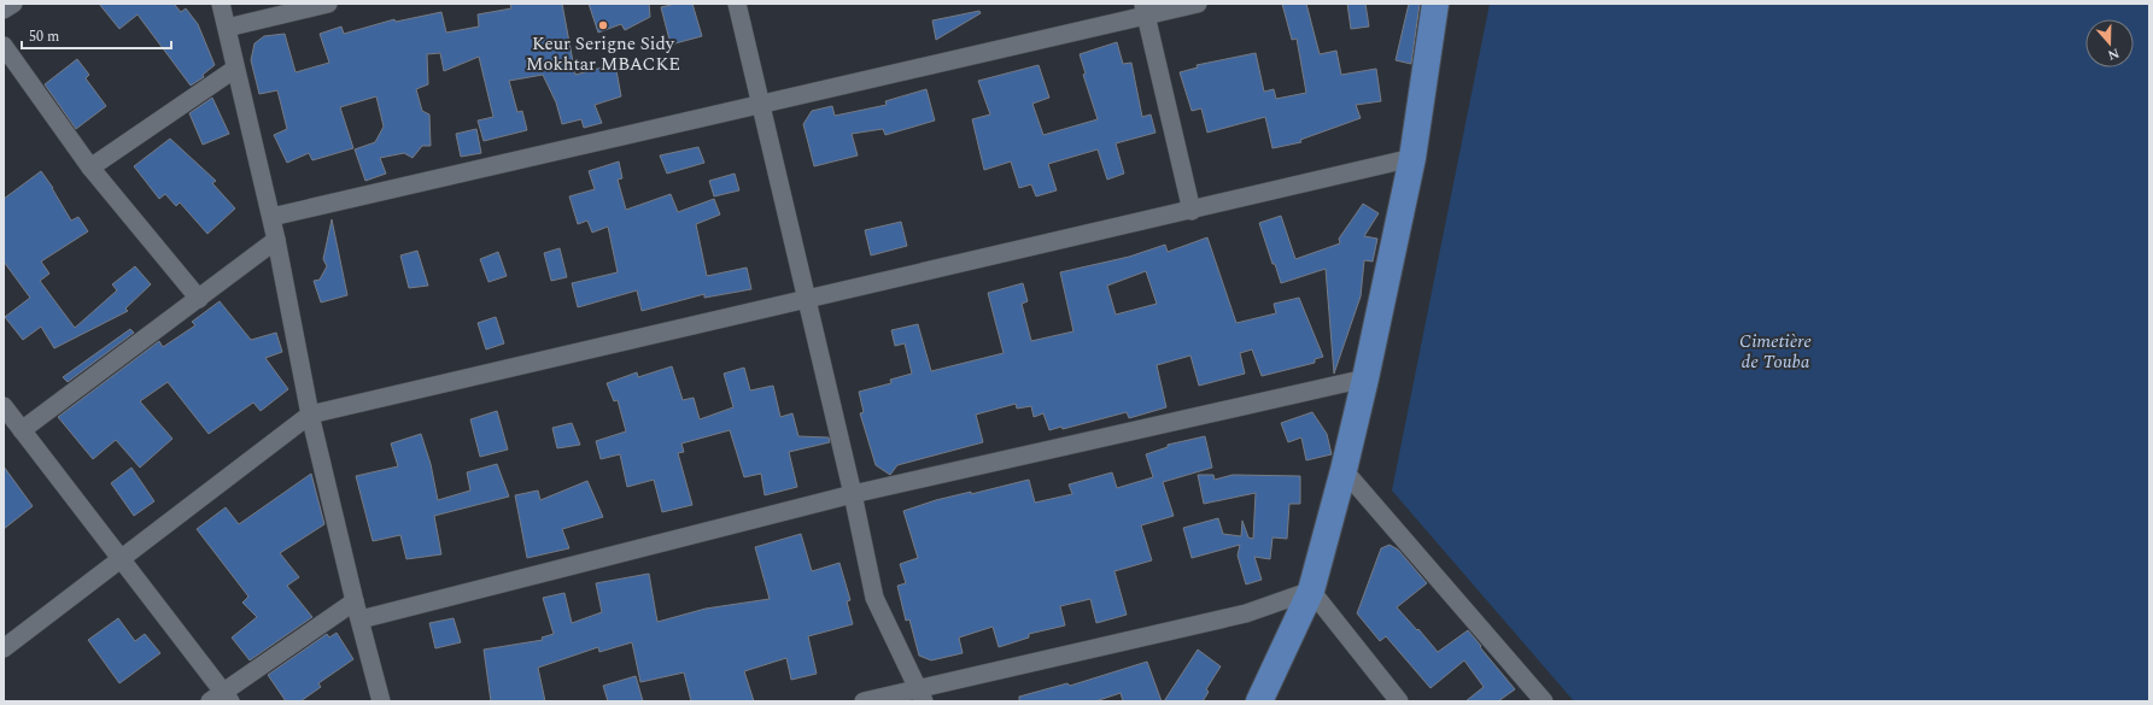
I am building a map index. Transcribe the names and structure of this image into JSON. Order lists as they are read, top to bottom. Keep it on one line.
{"parks":["Cimetière de Touba"],"places":["Keur Serigne Sidy Mokhtar MBACKE"],"scale_bar":"50 m","north":"bottom"}
